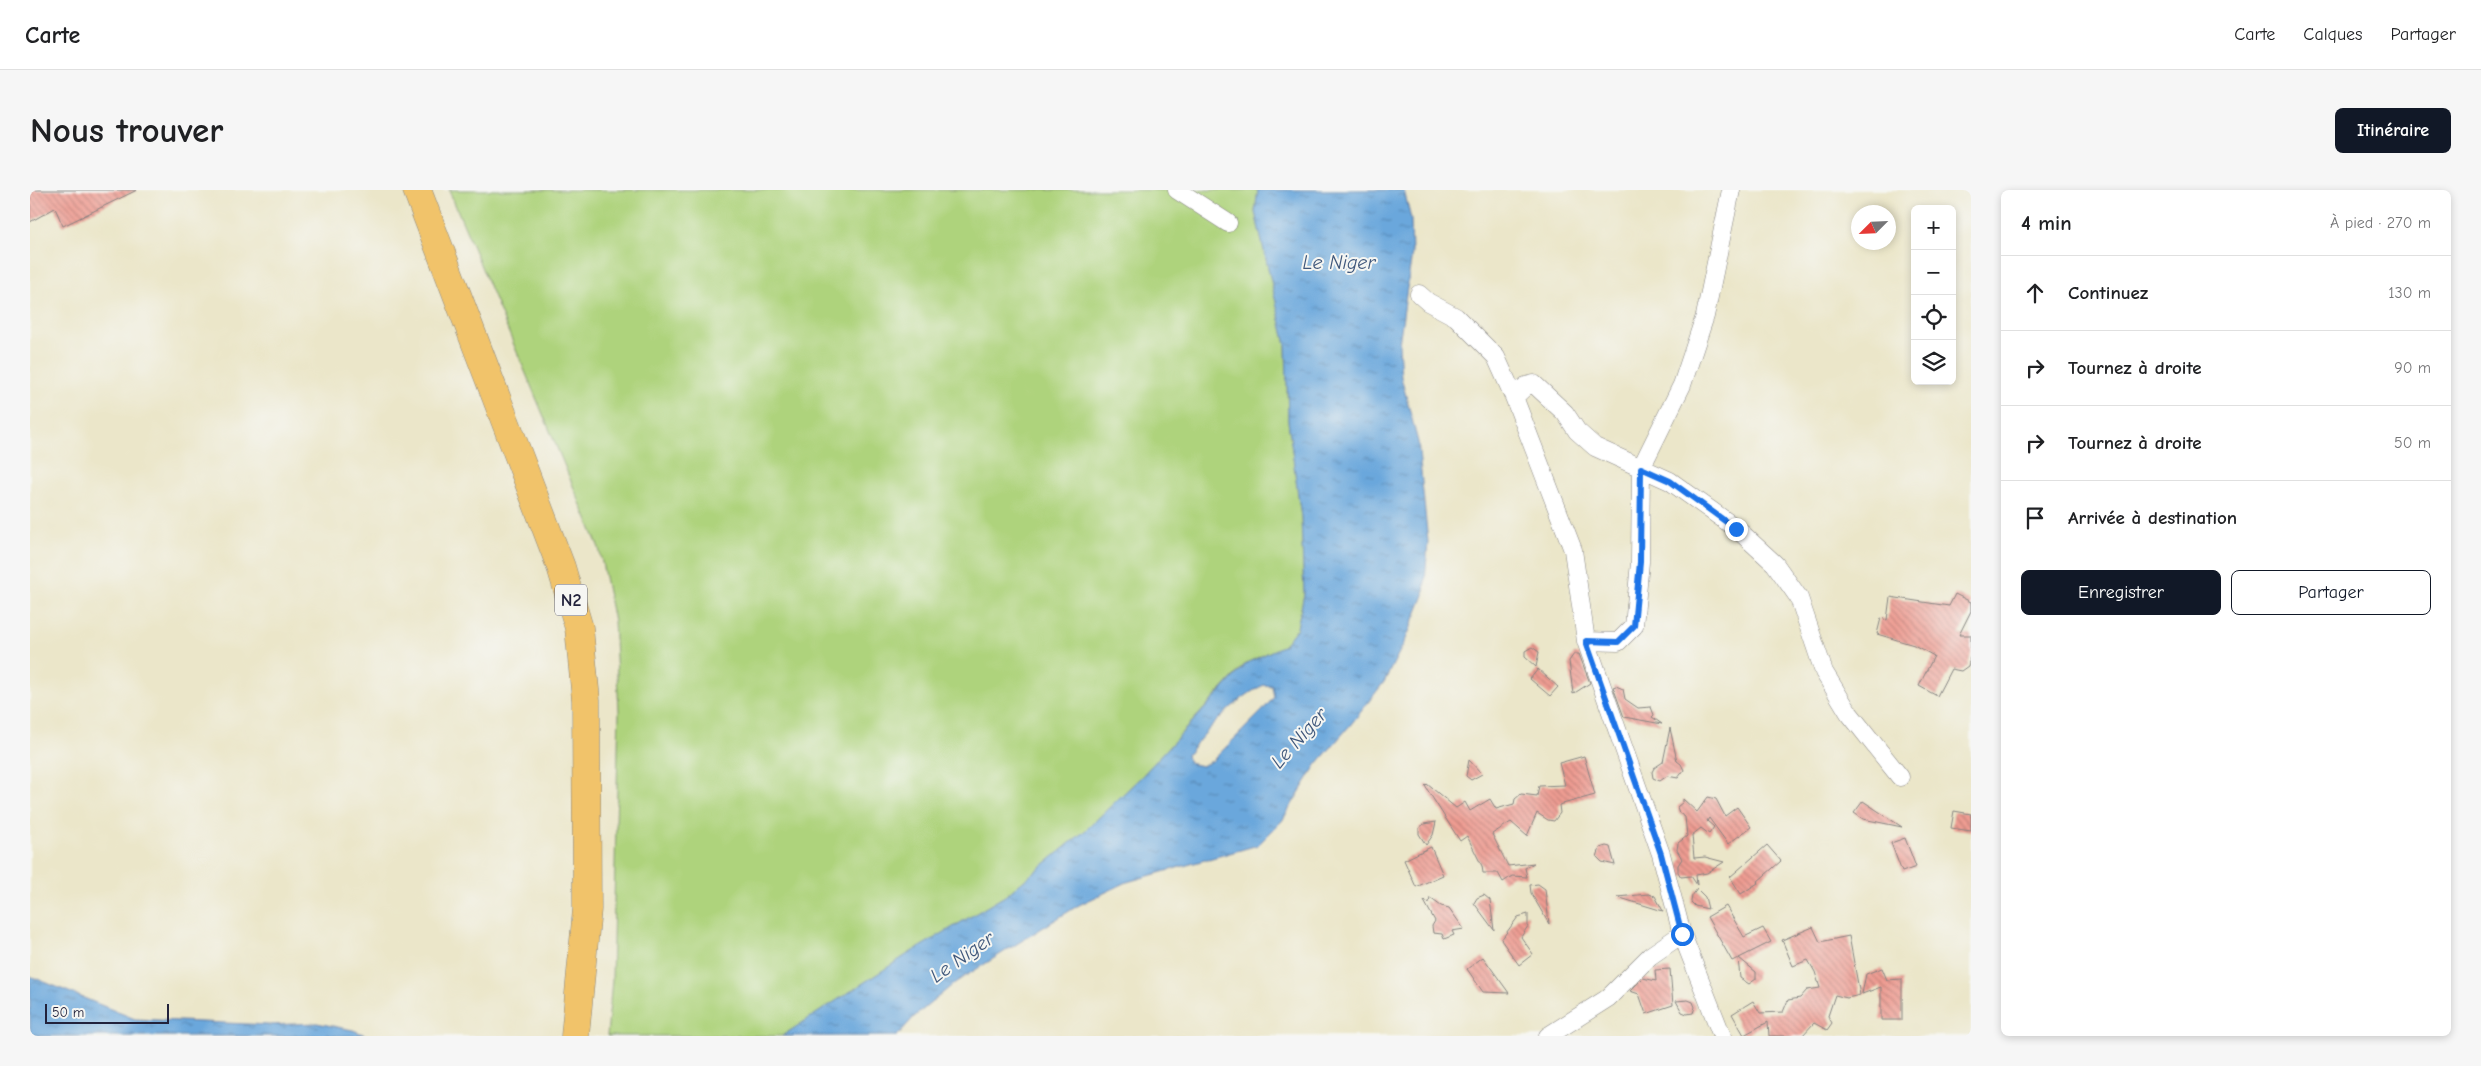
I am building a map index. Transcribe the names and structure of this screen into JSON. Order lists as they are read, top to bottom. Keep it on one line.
{"streets":{"highway":["N2"]},"water":["Le Niger"],"scale_bar":"50 m","north":"bottom left","page":{"header":"Carte","nav":["Carte","Calques","Partager"],"buttons":["Itinéraire",["Enregistrer","Partager"]],"title":"Nous trouver","heading":["4 min","À pied · 270 m"],"map_buttons":["+","−"],"list":[["Continuez","130 m"],["Tournez à droite","90 m"],["Tournez à droite","50 m"],"Arrivée à destination"],"scale":"50 m"}}
